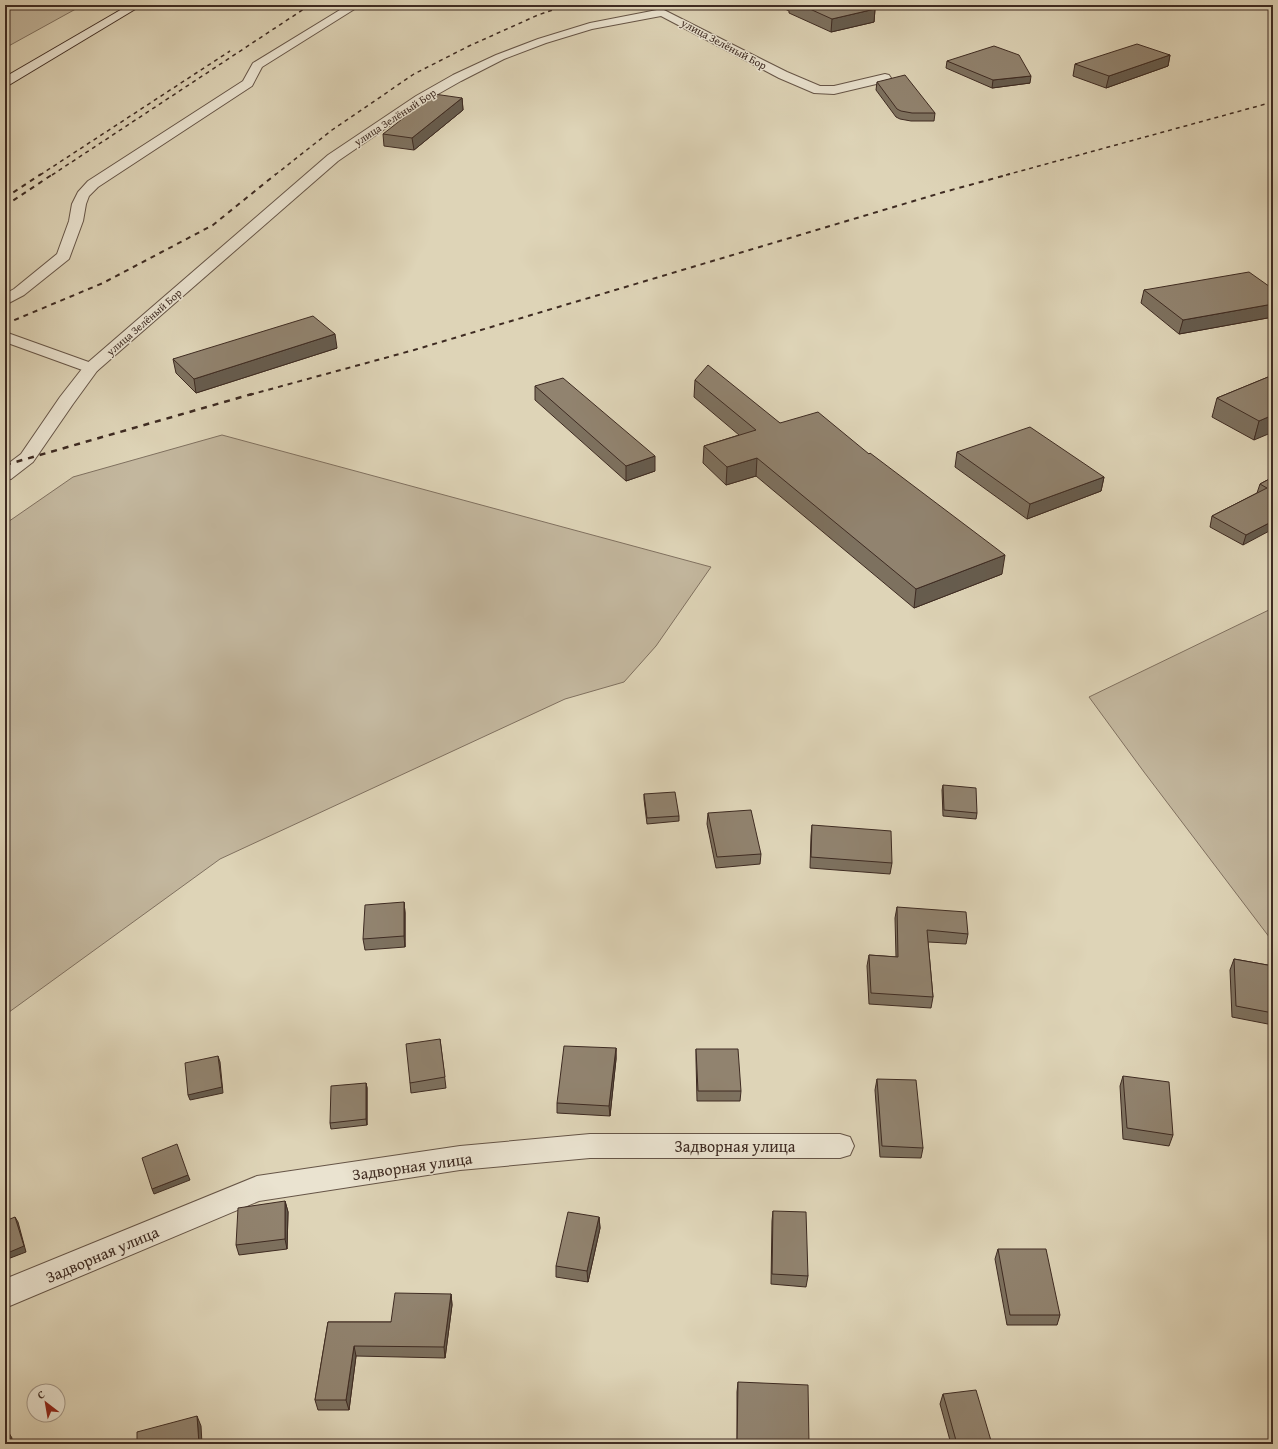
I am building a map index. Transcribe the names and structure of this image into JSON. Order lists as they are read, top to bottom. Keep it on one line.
{"streets":{"street":["улица Зелёный Бор","Задворная улица"]},"north":"top left"}
